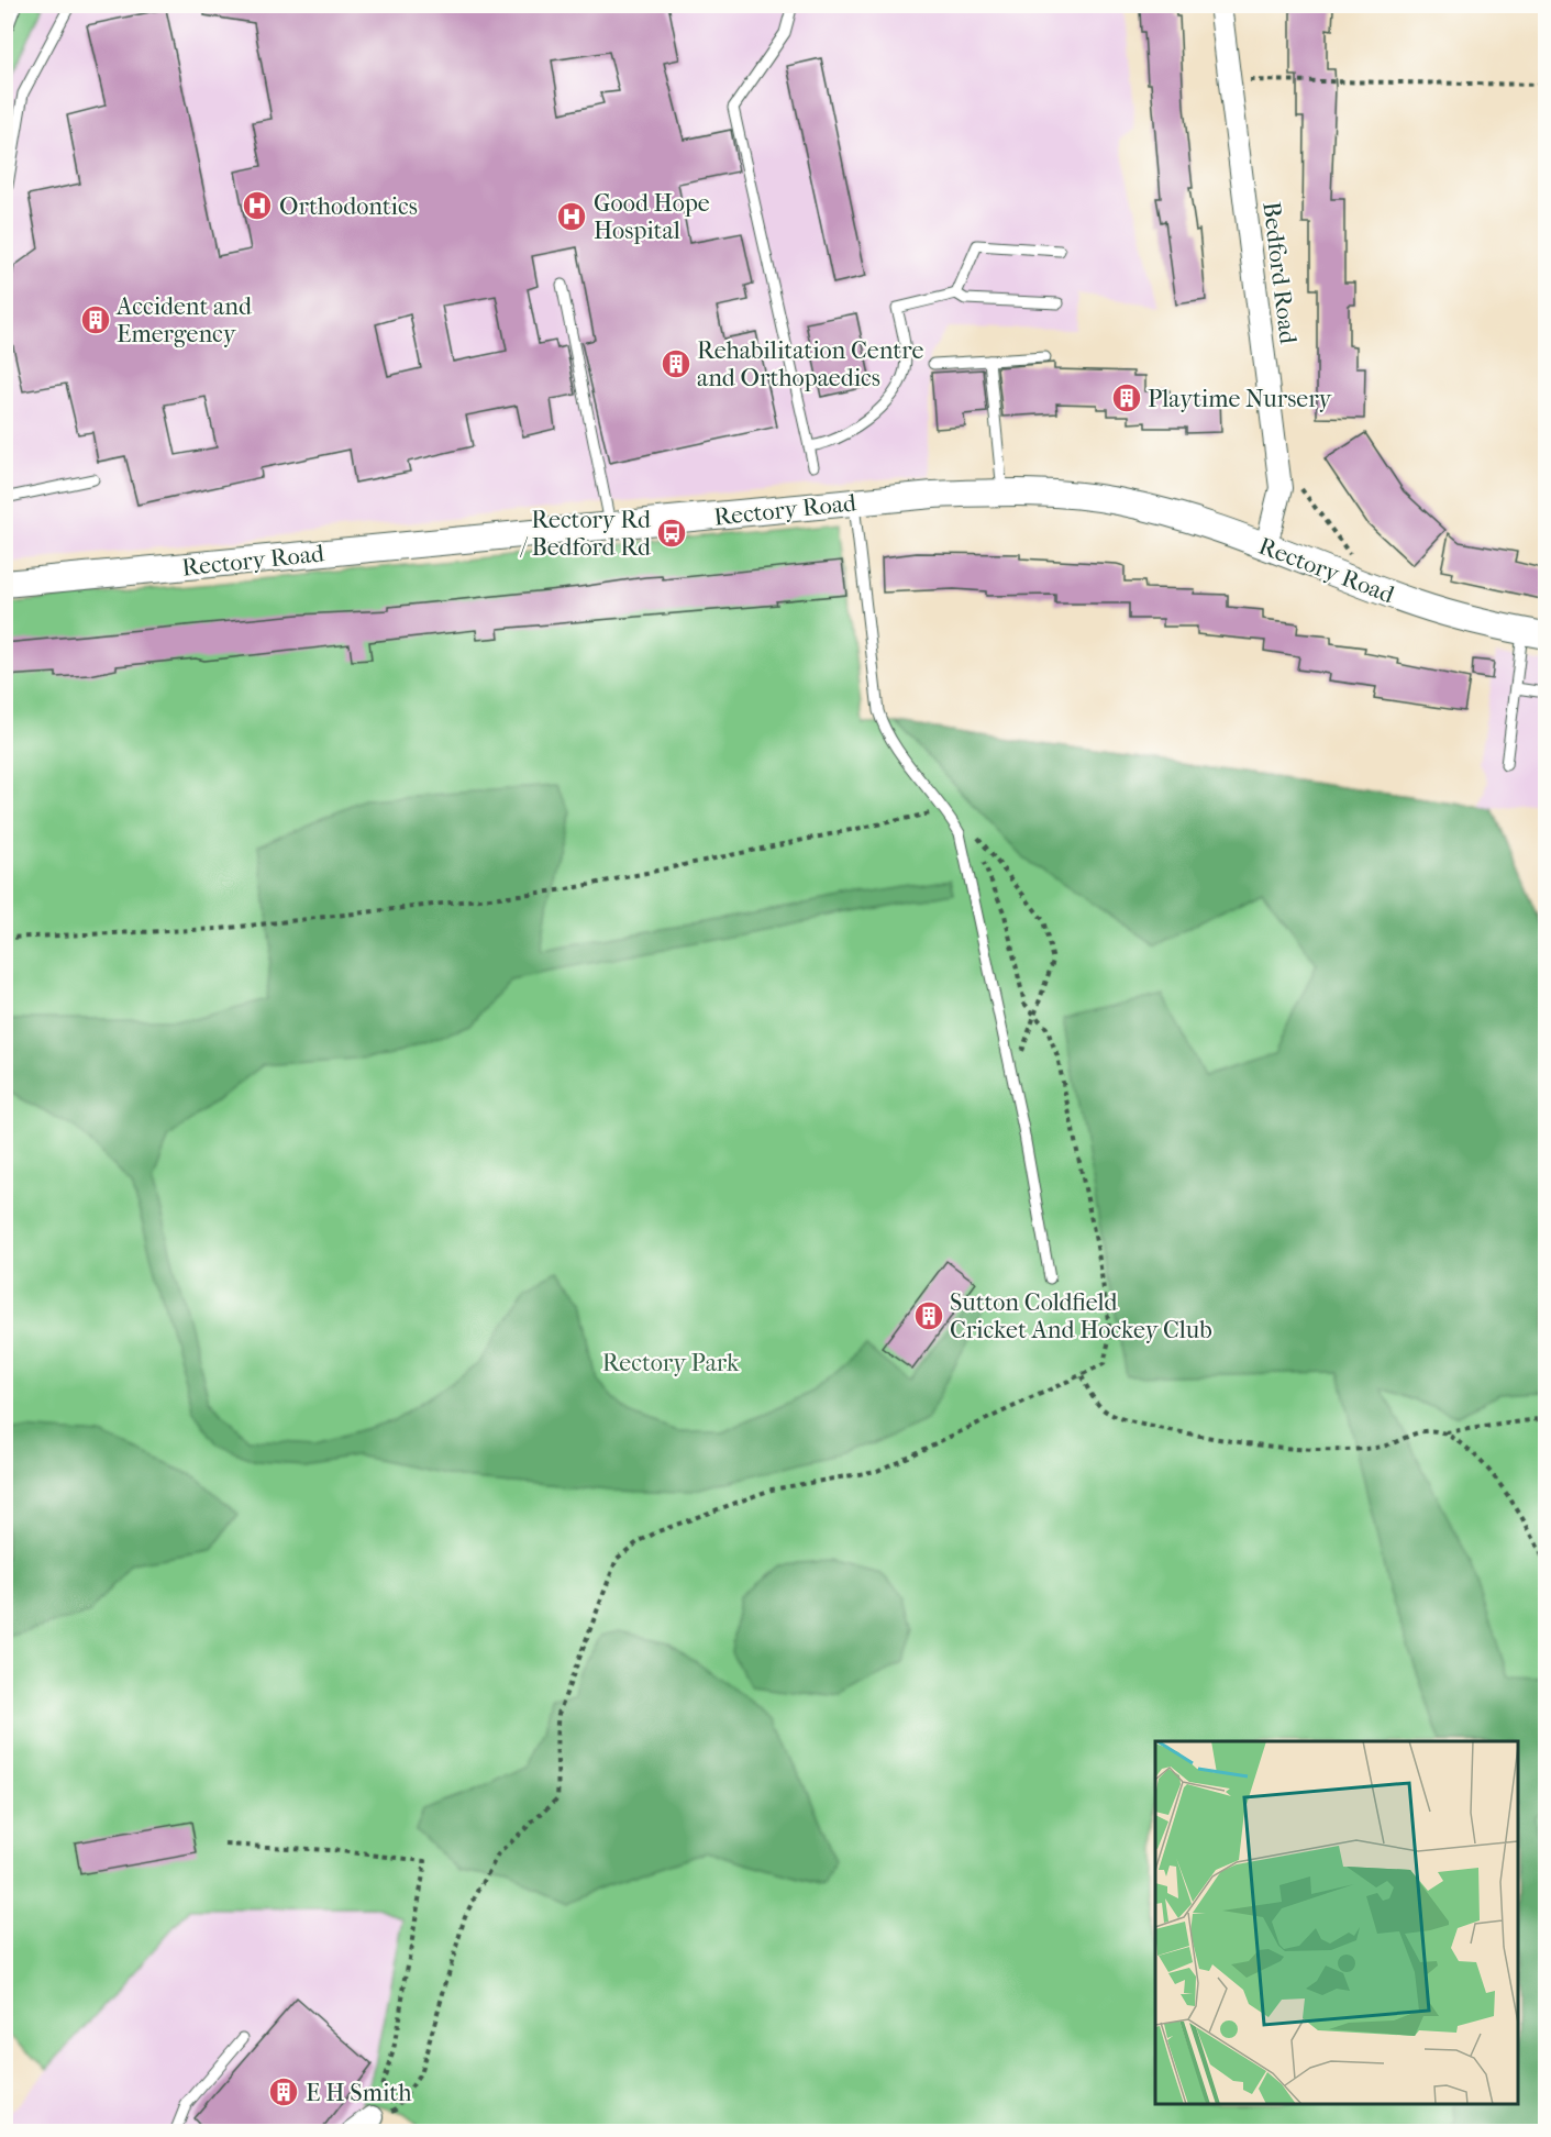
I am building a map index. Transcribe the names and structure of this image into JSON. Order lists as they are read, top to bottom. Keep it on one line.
{"streets":{"street":["Bedford Road","Rectory Road"]},"crossings":[["Bedford Road","Rectory Road"]],"parks":["Rectory Park"],"places":{"hospital":["Orthodontics","Good Hope Hospital"],"building":["Accident and Emergency","Rehabilitation Centre and Orthopaedics","Playtime Nursery","Sutton Coldfield Cricket And Hockey Club","E H Smith"],"bus stop":["Rectory Rd / Bedford Rd"]}}
